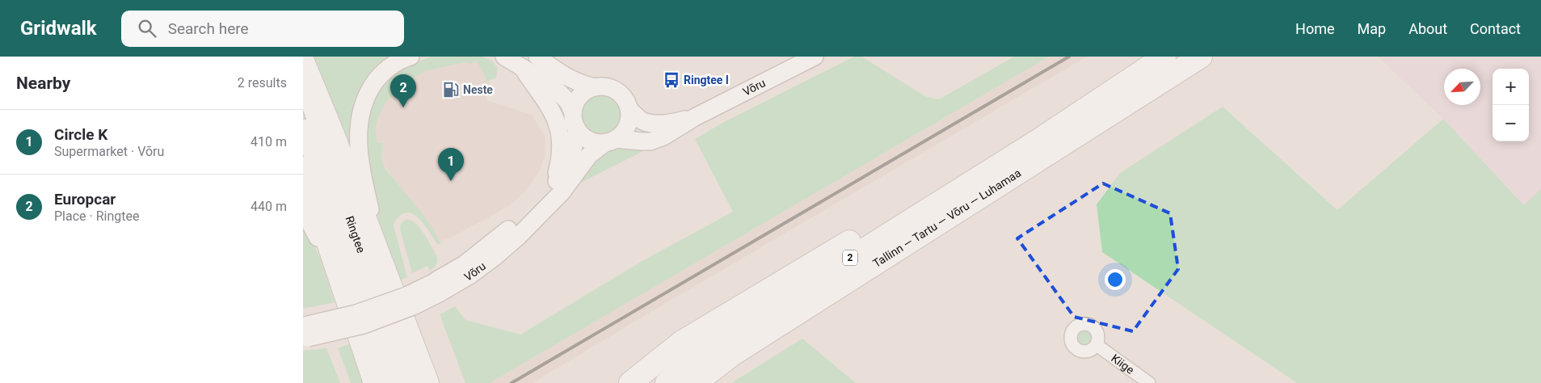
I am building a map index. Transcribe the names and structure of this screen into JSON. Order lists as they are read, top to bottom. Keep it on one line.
{"streets":{"highway":["Tallinn — Tartu — Võru — Luhamaa","2"],"main road":["Võru","Ringtee"],"street":["Kiige"]},"places":{"bus stop":["Ringtee I"],"fuel station":["Neste"]},"north":"bottom left","page":{"header":"Gridwalk","search":"Search here","nav":["Home","Map","About","Contact"],"heading":["Nearby","2 results"],"map_buttons":["+","−"],"pins":["2","1"],"list":[{"mark":"1","name":"Circle K","note":"Supermarket · Võru","value":"410 m"},{"mark":"2","name":"Europcar","note":"Place · Ringtee","value":"440 m"}]}}
